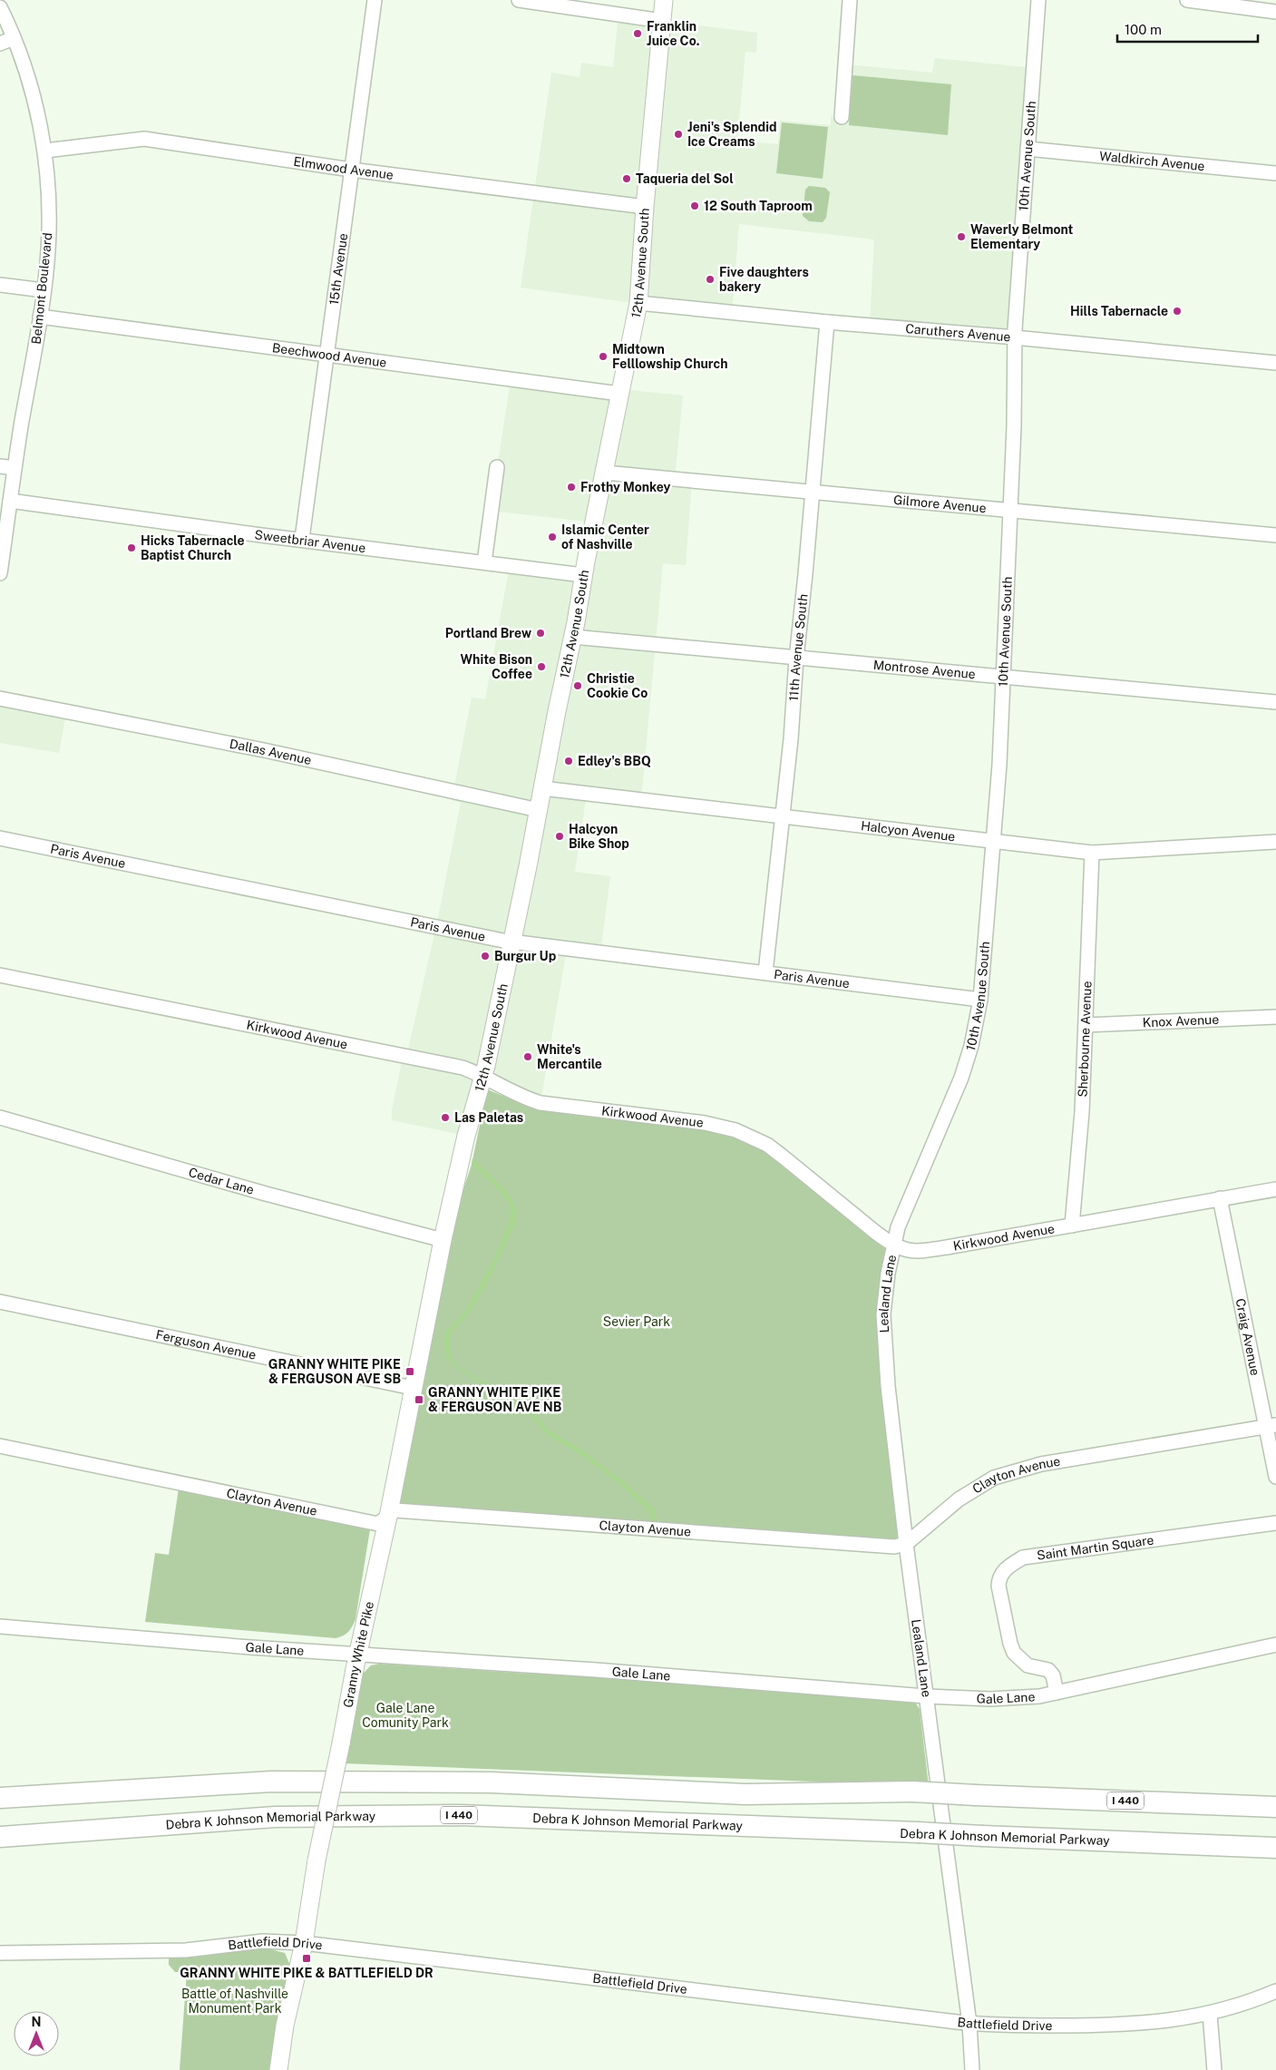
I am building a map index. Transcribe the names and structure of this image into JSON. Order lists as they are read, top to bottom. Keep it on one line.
{"streets":{"highway":["I 440","Debra K Johnson Memorial Parkway"],"main road":["12th Avenue South","Granny White Pike"],"street":["10th Avenue South","Waldkirch Avenue","Elmwood Avenue","15th Avenue","Belmont Boulevard","Caruthers Avenue","Beechwood Avenue","Gilmore Avenue","Sweetbriar Avenue","11th Avenue South","Montrose Avenue","Dallas Avenue","Halcyon Avenue","Paris Avenue","Knox Avenue","Kirkwood Avenue","Sherbourne Avenue","Cedar Lane","Lealand Lane","Craig Avenue","Ferguson Avenue","Clayton Avenue","Saint Martin Square","Gale Lane","Battlefield Drive"]},"crossings":[["10th Avenue South","Waldkirch Avenue"],["10th Avenue South","Caruthers Avenue"],["10th Avenue South","Gilmore Avenue"],["10th Avenue South","Montrose Avenue"],["10th Avenue South","Halcyon Avenue"],["10th Avenue South","Paris Avenue"],["10th Avenue South","Kirkwood Avenue"],["10th Avenue South","Lealand Lane"],["Elmwood Avenue","12th Avenue South"],["Elmwood Avenue","15th Avenue"],["Elmwood Avenue","Belmont Boulevard"],["12th Avenue South","Caruthers Avenue"],["12th Avenue South","Beechwood Avenue"],["12th Avenue South","Gilmore Avenue"],["12th Avenue South","Sweetbriar Avenue"],["12th Avenue South","Montrose Avenue"],["12th Avenue South","Dallas Avenue"],["12th Avenue South","Halcyon Avenue"],["12th Avenue South","Paris Avenue"],["12th Avenue South","Kirkwood Avenue"],["12th Avenue South","Cedar Lane"],["12th Avenue South","Granny White Pike"],["15th Avenue","Beechwood Avenue"],["15th Avenue","Sweetbriar Avenue"],["Belmont Boulevard","Beechwood Avenue"],["Belmont Boulevard","Sweetbriar Avenue"],["Caruthers Avenue","11th Avenue South"],["Gilmore Avenue","11th Avenue South"],["11th Avenue South","Montrose Avenue"],["11th Avenue South","Halcyon Avenue"],["11th Avenue South","Paris Avenue"],["Halcyon Avenue","Sherbourne Avenue"],["Knox Avenue","Sherbourne Avenue"],["Kirkwood Avenue","Sherbourne Avenue"],["Kirkwood Avenue","Lealand Lane"],["Kirkwood Avenue","Craig Avenue"],["Cedar Lane","Granny White Pike"],["Lealand Lane","Clayton Avenue"],["Lealand Lane","Gale Lane"],["Lealand Lane","Battlefield Drive"],["Craig Avenue","Clayton Avenue"],["Ferguson Avenue","Granny White Pike"],["Clayton Avenue","Granny White Pike"],["Saint Martin Square","Gale Lane"],["Gale Lane","Granny White Pike"],["Granny White Pike","Battlefield Drive"]],"parks":["Sevier Park","Gale Lane Comunity Park","Battle of Nashville Monument Park"],"places":{"other":["Franklin Juice Co.","Jeni's Splendid Ice Creams","Taqueria del Sol","12 South Taproom","Waverly Belmont Elementary","Five daughters bakery","Hills Tabernacle","Midtown Felllowship Church","Frothy Monkey","Islamic Center of Nashville","Hicks Tabernacle Baptist Church","Portland Brew","White Bison Coffee","Christie Cookie Co","Edley's BBQ","Halcyon Bike Shop","Burgur Up","White's Mercantile","Las Paletas"],"transit":["GRANNY WHITE PIKE & FERGUSON AVE SB","GRANNY WHITE PIKE & FERGUSON AVE NB","GRANNY WHITE PIKE & BATTLEFIELD DR"]},"scale_bar":"100 m","north":"top"}
